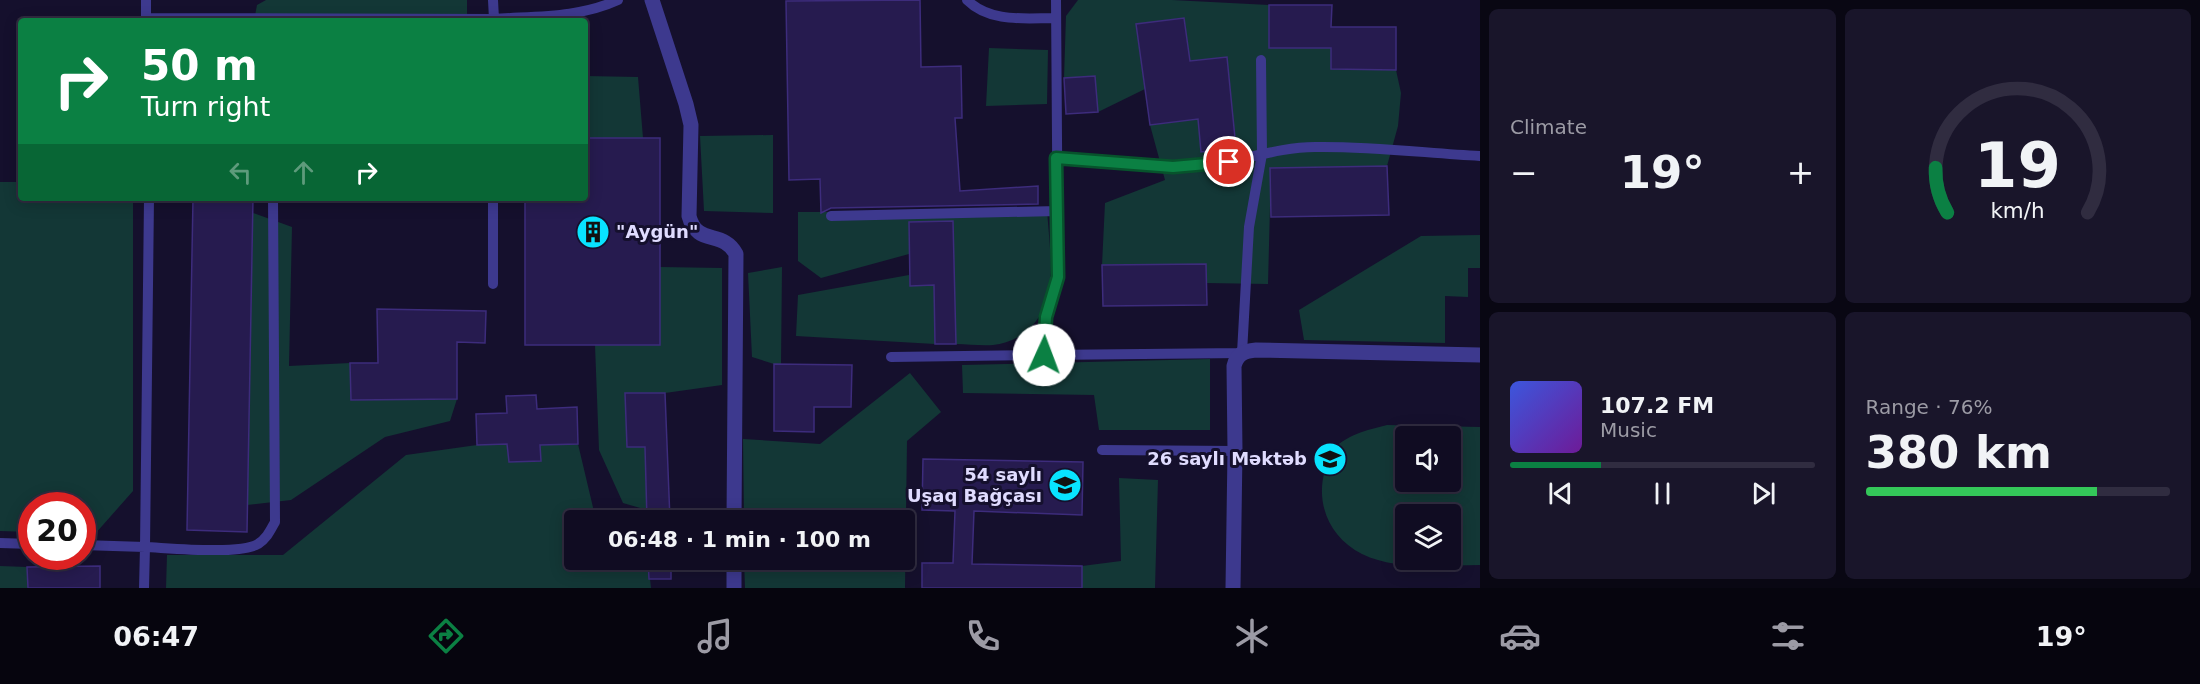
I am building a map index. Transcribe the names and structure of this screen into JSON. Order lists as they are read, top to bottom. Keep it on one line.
{"places":{"building":["\"Aygün\""],"school or university":["26 saylı Məktəb","54 saylı Uşaq Bağçası"]},"page":{"tile":["Climate",["Range · 76%","380 km"]],"turn":["50 m","Turn right"],"heat":["−","19°","+"],"song":["107.2 FM","Music"],"limit":"20","trip":"06:48 · 1 min · 100 m","tabs":["06:47","19°"],"gauge":["19","km/h"]}}
